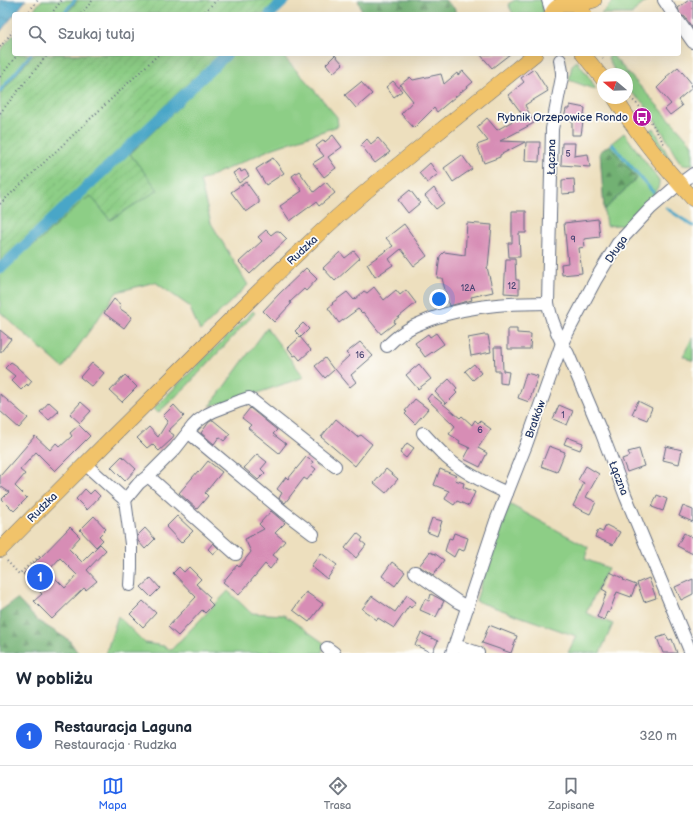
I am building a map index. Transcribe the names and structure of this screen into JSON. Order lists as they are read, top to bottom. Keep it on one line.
{"streets":{"main road":["Rudzka"],"street":["Łączna","Długa","Bratków"]},"crossings":[["Łączna","Długa"],["Łączna","Bratków"],["Długa","Bratków"]],"places":{"bus stop":["Rybnik Orzepowice Rondo"]},"house_numbers":["5","9","12","12A","16","1","6"],"north":"left","page":{"search":"Szukaj tutaj","pins":"1","heading":"W pobliżu","list":[{"mark":"1","name":"Restauracja Laguna","note":"Restauracja · Rudzka","value":"320 m"}],"nav":["Mapa","Trasa","Zapisane"]}}
